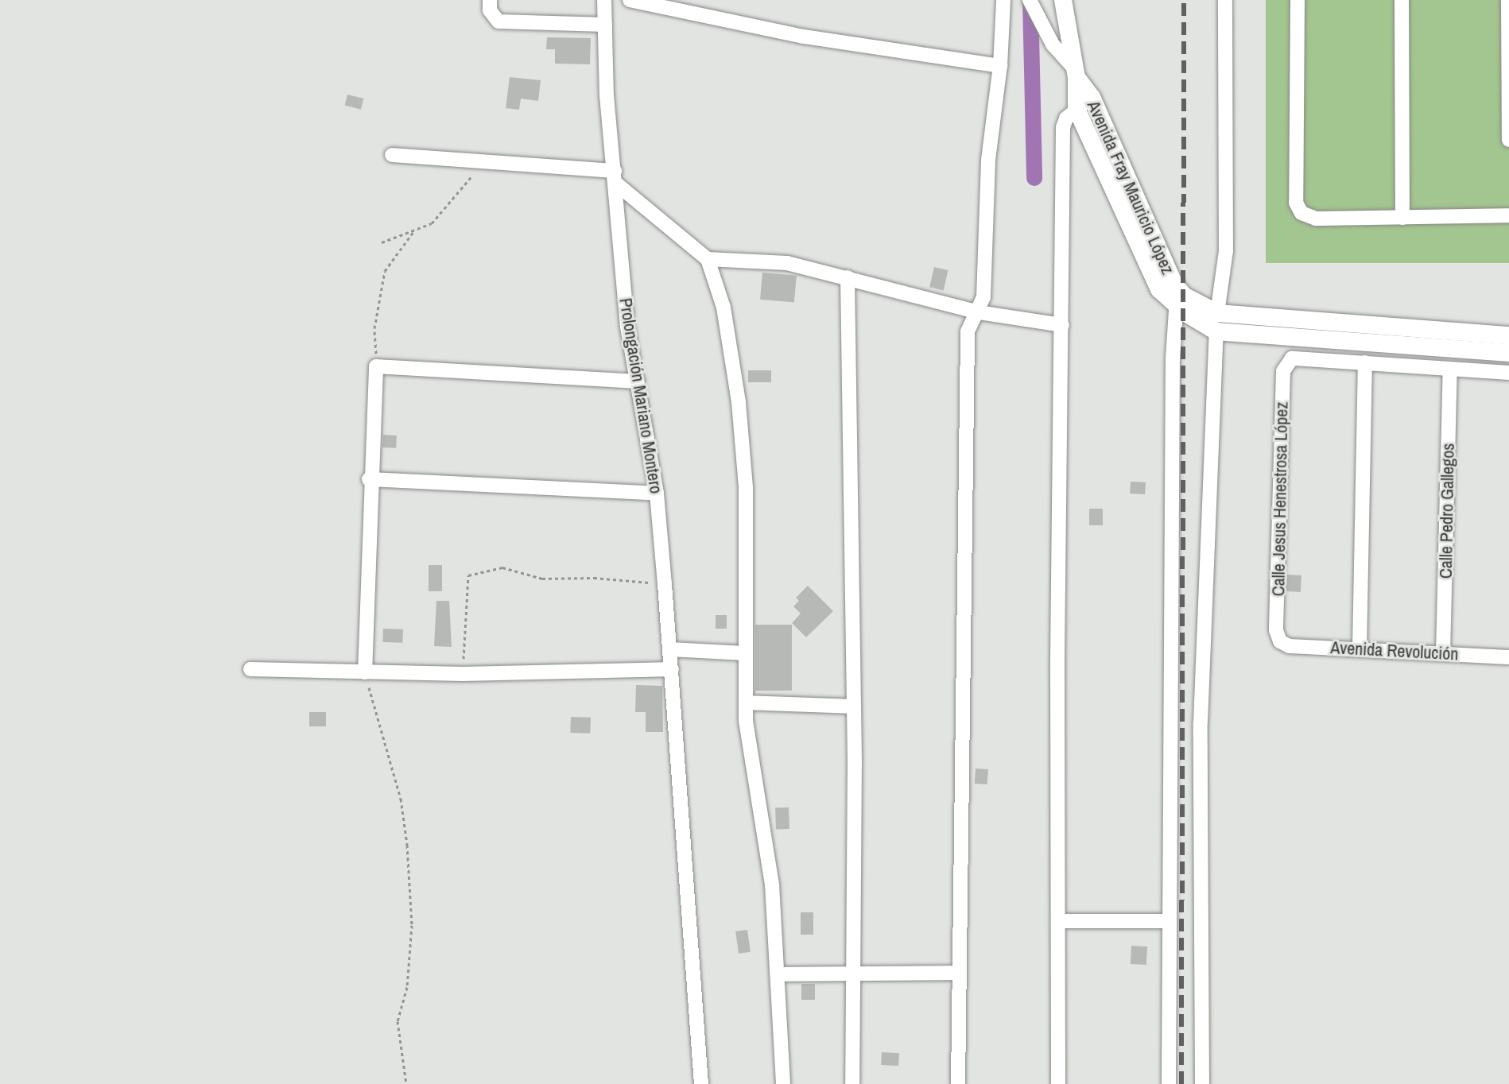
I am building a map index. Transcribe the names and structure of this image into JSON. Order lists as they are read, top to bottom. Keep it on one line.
{"streets":{"street":["Avenida Fray Mauricio López","Prolongación Mariano Montero","Calle Jesus Henestrosa López","Calle Pedro Gallegos","Avenida Revolución"]},"crossings":[["Calle Jesus Henestrosa López","Avenida Revolución"],["Calle Pedro Gallegos","Avenida Revolución"]]}
